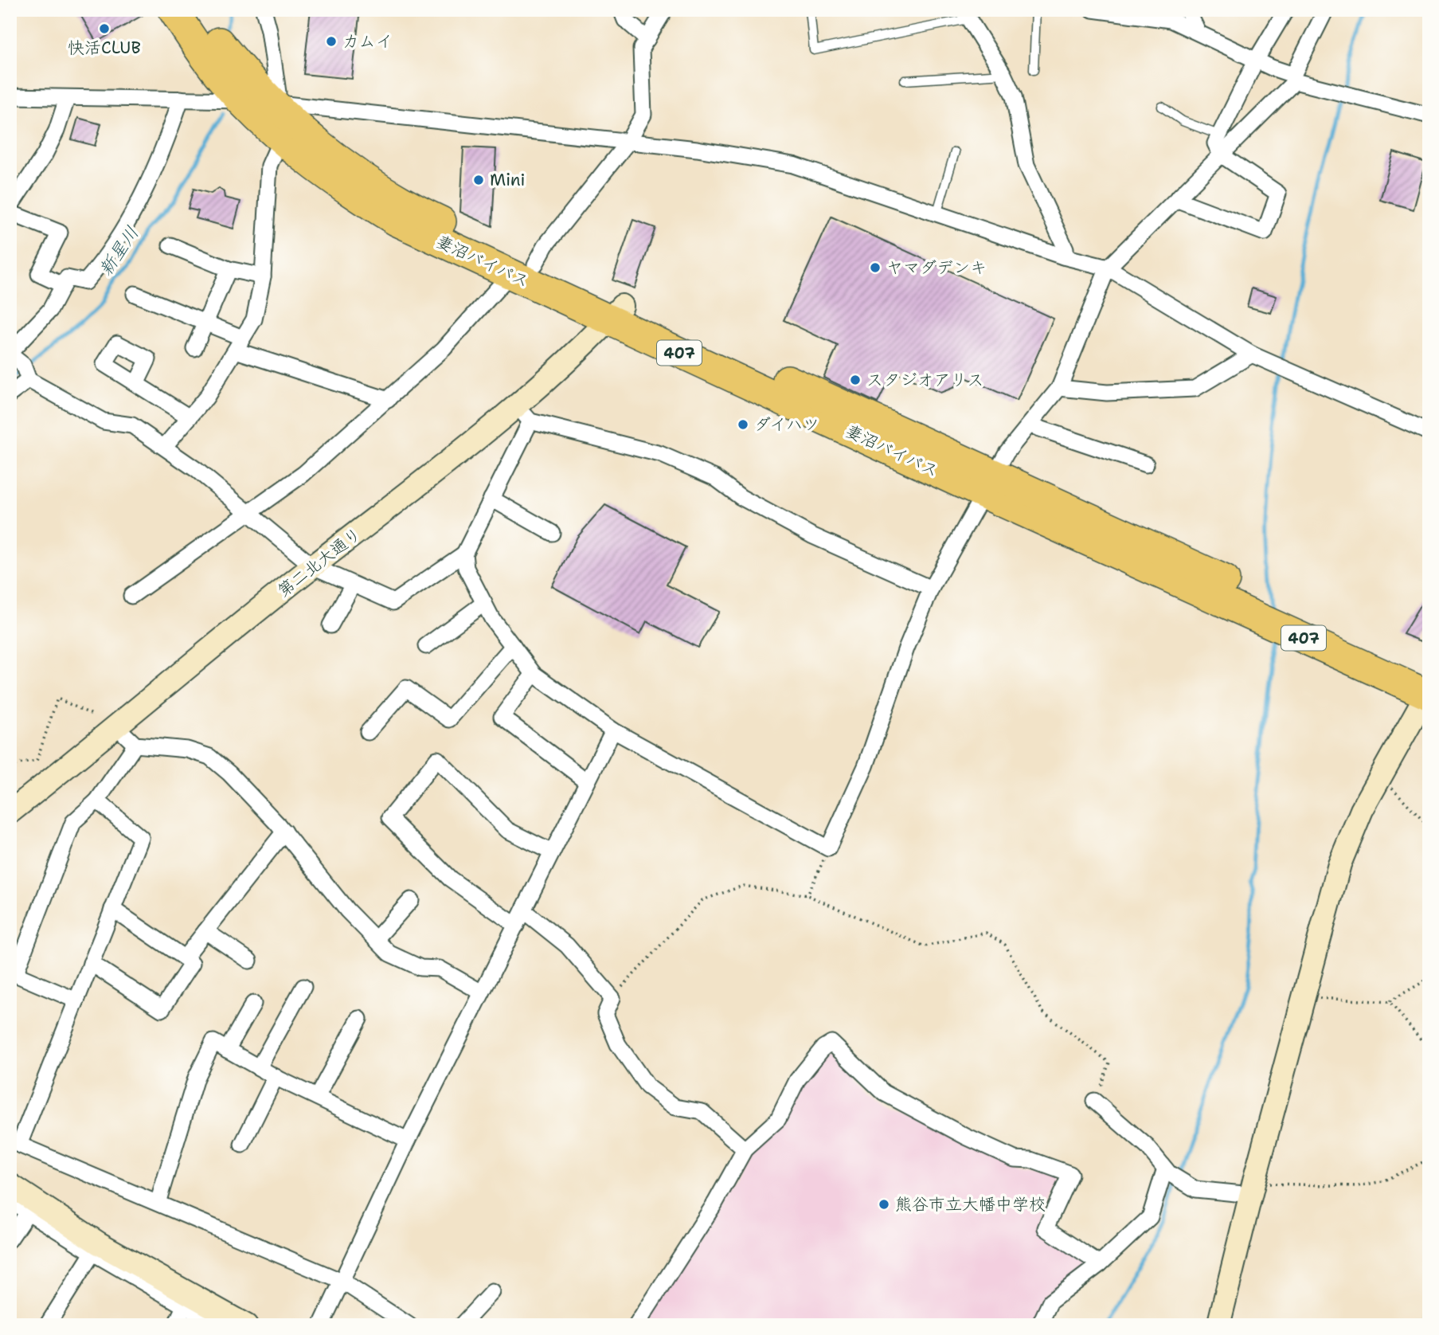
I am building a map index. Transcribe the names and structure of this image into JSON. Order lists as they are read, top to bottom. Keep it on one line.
{"streets":{"highway":["妻沼バイパス","407"],"street":["第二北大通り"]},"crossings":[["妻沼バイパス","第二北大通り"]],"water":["新星川"],"places":["快活CLUB","カムイ","Mini","ヤマダデンキ","スタジオアリス","ダイハツ","熊谷市立大幡中学校"]}
